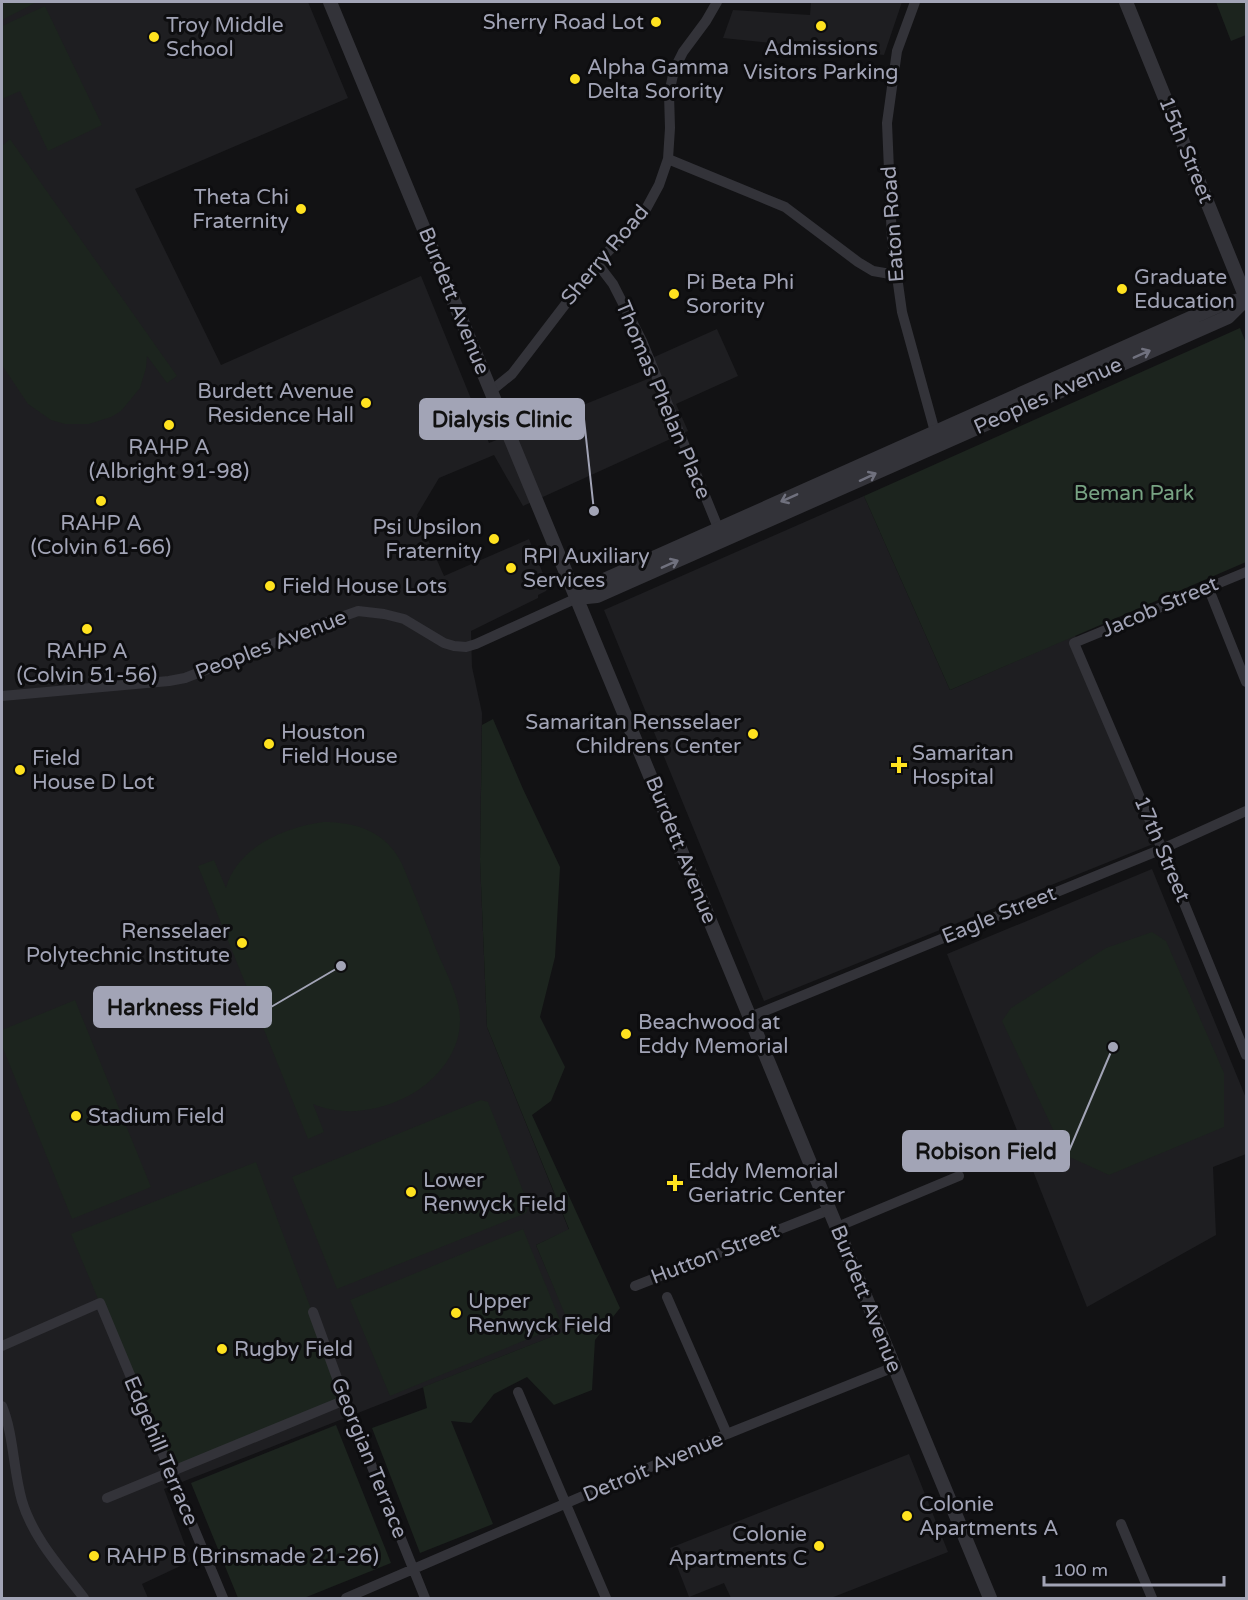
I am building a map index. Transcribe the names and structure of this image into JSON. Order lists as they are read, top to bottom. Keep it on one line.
{"streets":{"street":["15th Street","Eaton Road","Sherry Road","Burdett Avenue","Peoples Avenue","Thomas Phelan Place","Jacob Street","17th Street","Eagle Street","Hutton Street","Edgehill Terrace","Georgian Terrace","Detroit Avenue"]},"crossings":[["15th Street","Peoples Avenue"],["Eaton Road","Peoples Avenue"],["Sherry Road","Burdett Avenue"],["Sherry Road","Thomas Phelan Place"],["Burdett Avenue","Peoples Avenue"],["Burdett Avenue","Eagle Street"],["Burdett Avenue","Hutton Street"],["Burdett Avenue","Detroit Avenue"],["Peoples Avenue","Thomas Phelan Place"],["Jacob Street","17th Street"],["17th Street","Eagle Street"],["Georgian Terrace","Detroit Avenue"]],"parks":["Beman Park"],"places":{"other":["Sherry Road Lot","Admissions Visitors Parking","Troy Middle School","Alpha Gamma Delta Sorority","Theta Chi Fraternity","Graduate Education","Pi Beta Phi Sorority","Burdett Avenue Residence Hall","RAHP A (Albright 91-98)","RAHP A (Colvin 61-66)","Dialysis Clinic","Psi Upsilon Fraternity","RPI Auxiliary Services","Field House Lots","RAHP A (Colvin 51-56)","Samaritan Rensselaer Childrens Center","Houston Field House","Field House D Lot","Rensselaer Polytechnic Institute","Harkness Field","Beachwood at Eddy Memorial","Robison Field","Stadium Field","Lower Renwyck Field","Upper Renwyck Field","Rugby Field","Colonie Apartments A","Colonie Apartments C","RAHP B (Brinsmade 21-26)"],"health":["Samaritan Hospital","Eddy Memorial Geriatric Center"]},"scale_bar":"100 m"}
